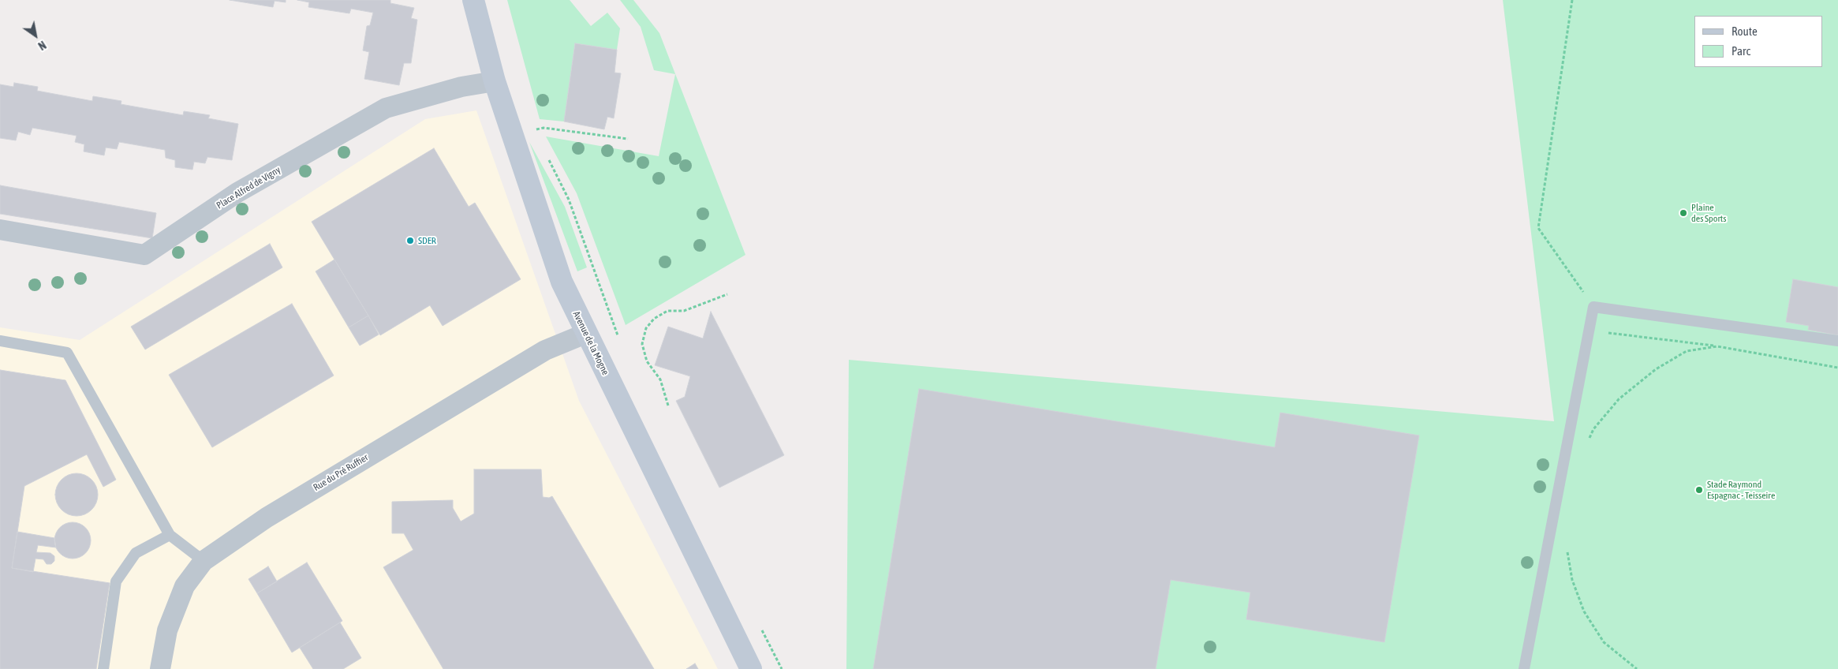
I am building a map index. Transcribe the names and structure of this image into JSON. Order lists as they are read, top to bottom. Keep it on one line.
{"streets":{"street":["Place Alfred de Vigny","Avenue de la Mogne","Rue du Pré Ruffier"]},"crossings":[["Place Alfred de Vigny","Avenue de la Mogne"],["Avenue de la Mogne","Rue du Pré Ruffier"]],"places":["Plaine des Sports","SDER","Stade Raymond Espagnac - Teisseire"],"legend":["Route","Parc"],"north":"bottom right"}
